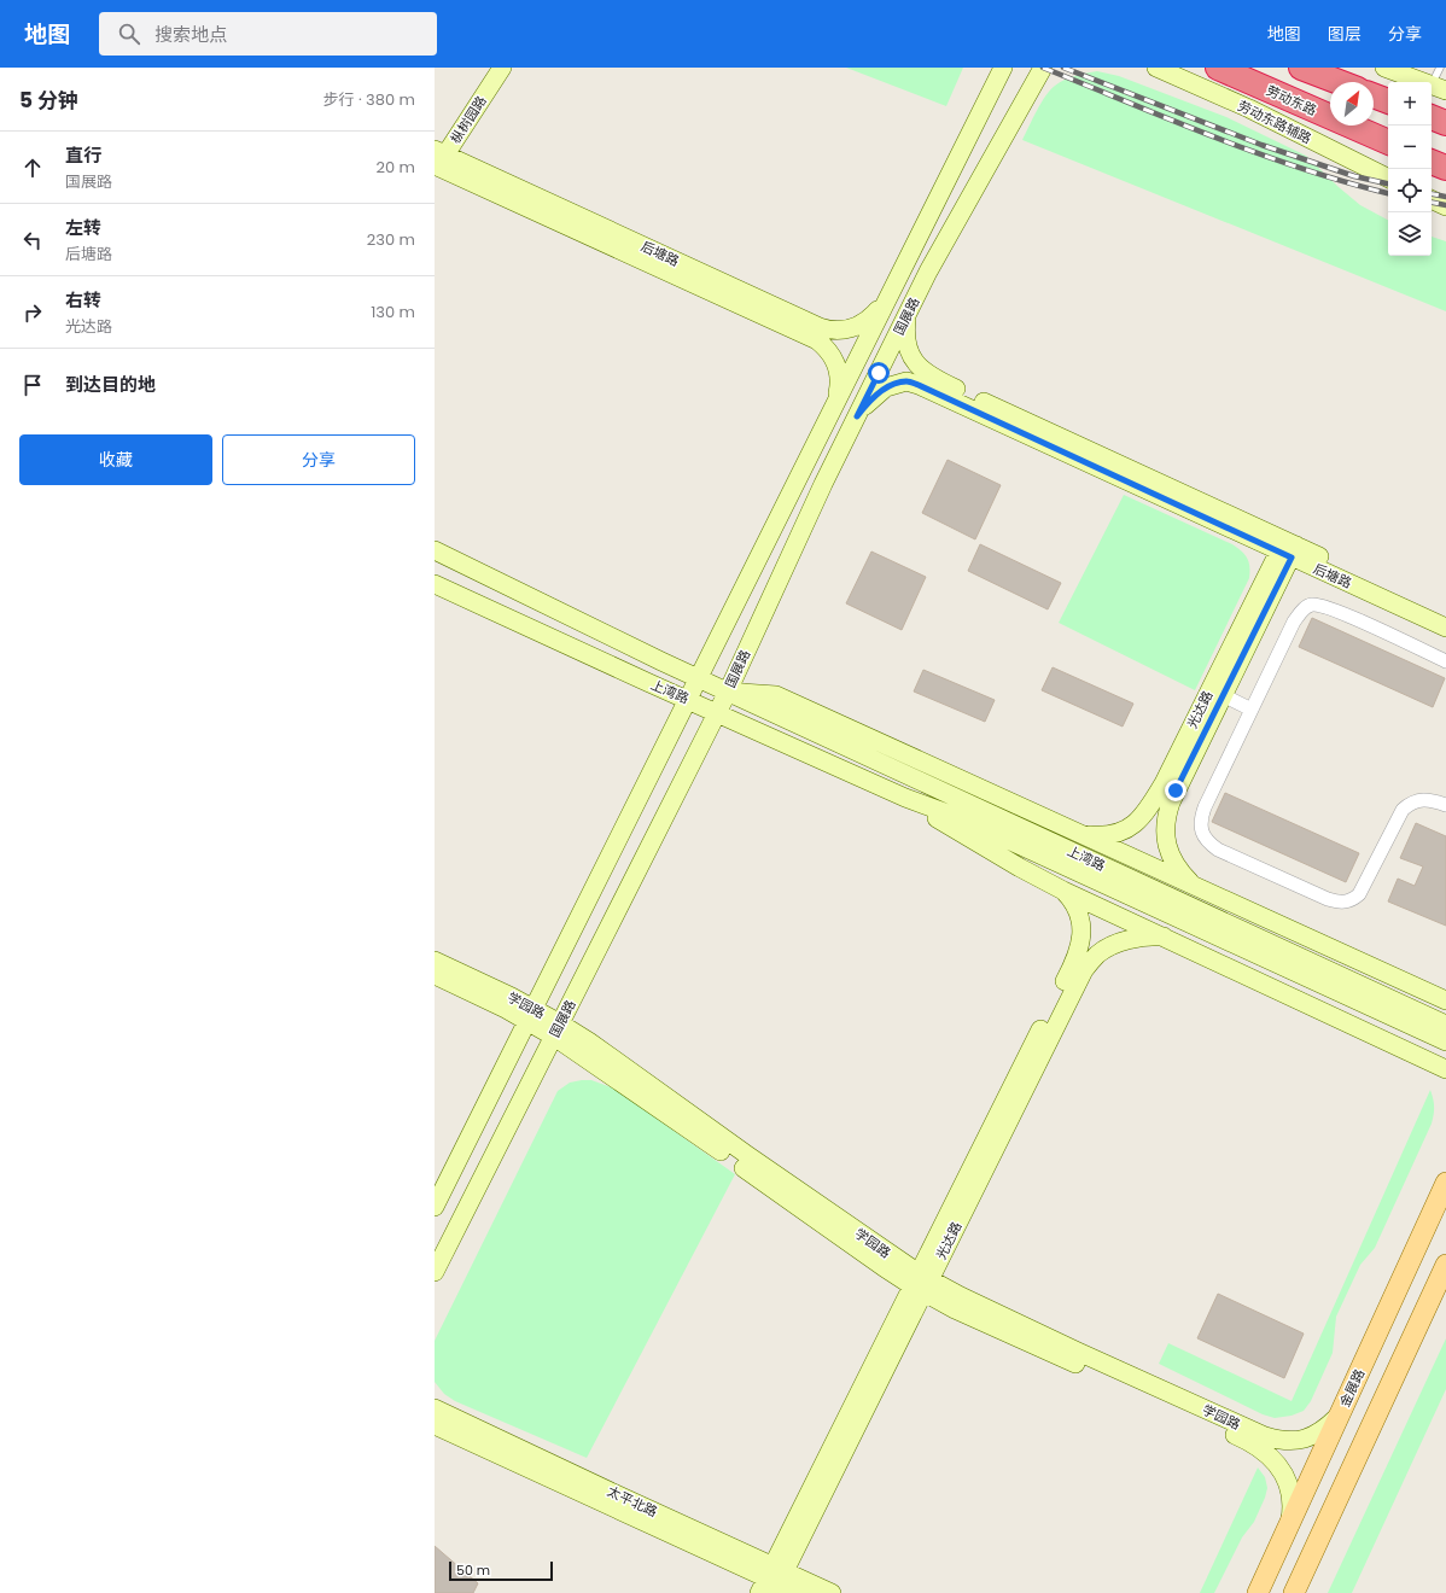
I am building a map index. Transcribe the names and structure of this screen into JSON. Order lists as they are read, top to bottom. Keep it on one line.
{"streets":{"highway":["劳动东路"],"main road":["金展路"],"street":["枞树园路","劳动东路辅路","后塘路","国展路","上湾路","光达路","学园路","太平北路"]},"crossings":[["枞树园路","后塘路"],["后塘路","国展路"],["后塘路","光达路"],["国展路","上湾路"],["国展路","学园路"],["上湾路","光达路"],["光达路","学园路"],["光达路","太平北路"],["学园路","金展路"]],"scale_bar":"50 m","north":"top right","page":{"header":"地图","search":"搜索地点","nav":["地图","图层","分享"],"heading":["5 分钟","步行 · 380 m"],"map_buttons":["+","−"],"list":[["直行","国展路","20 m"],["左转","后塘路","230 m"],["右转","光达路","130 m"],"到达目的地"],"buttons":["收藏","分享"],"scale":"50 m"}}
